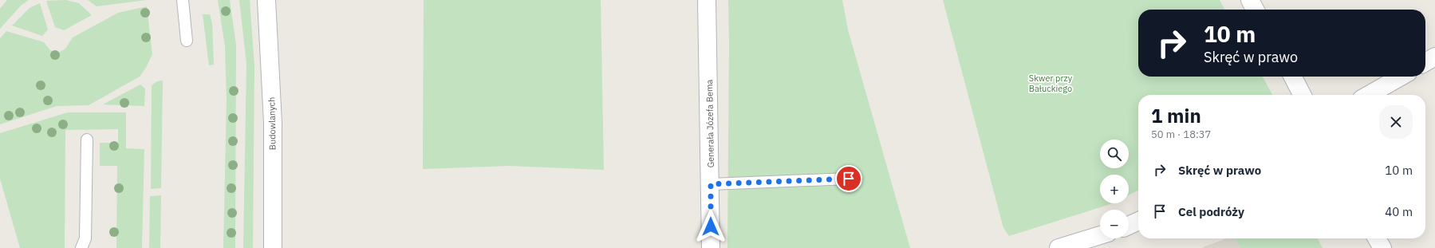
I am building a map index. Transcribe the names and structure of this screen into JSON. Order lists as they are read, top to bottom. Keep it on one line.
{"streets":{"street":["Budowlanych","Generała Józefa Bema"]},"parks":["Skwer przy Bałuckiego"],"page":{"turn":["10 m","Skręć w prawo"],"heading":["1 min","50 m · 18:37"],"map_buttons":["+","−"],"list":[{"name":"Skręć w prawo","value":"10 m"},{"name":"Cel podróży","value":"40 m"}]}}
